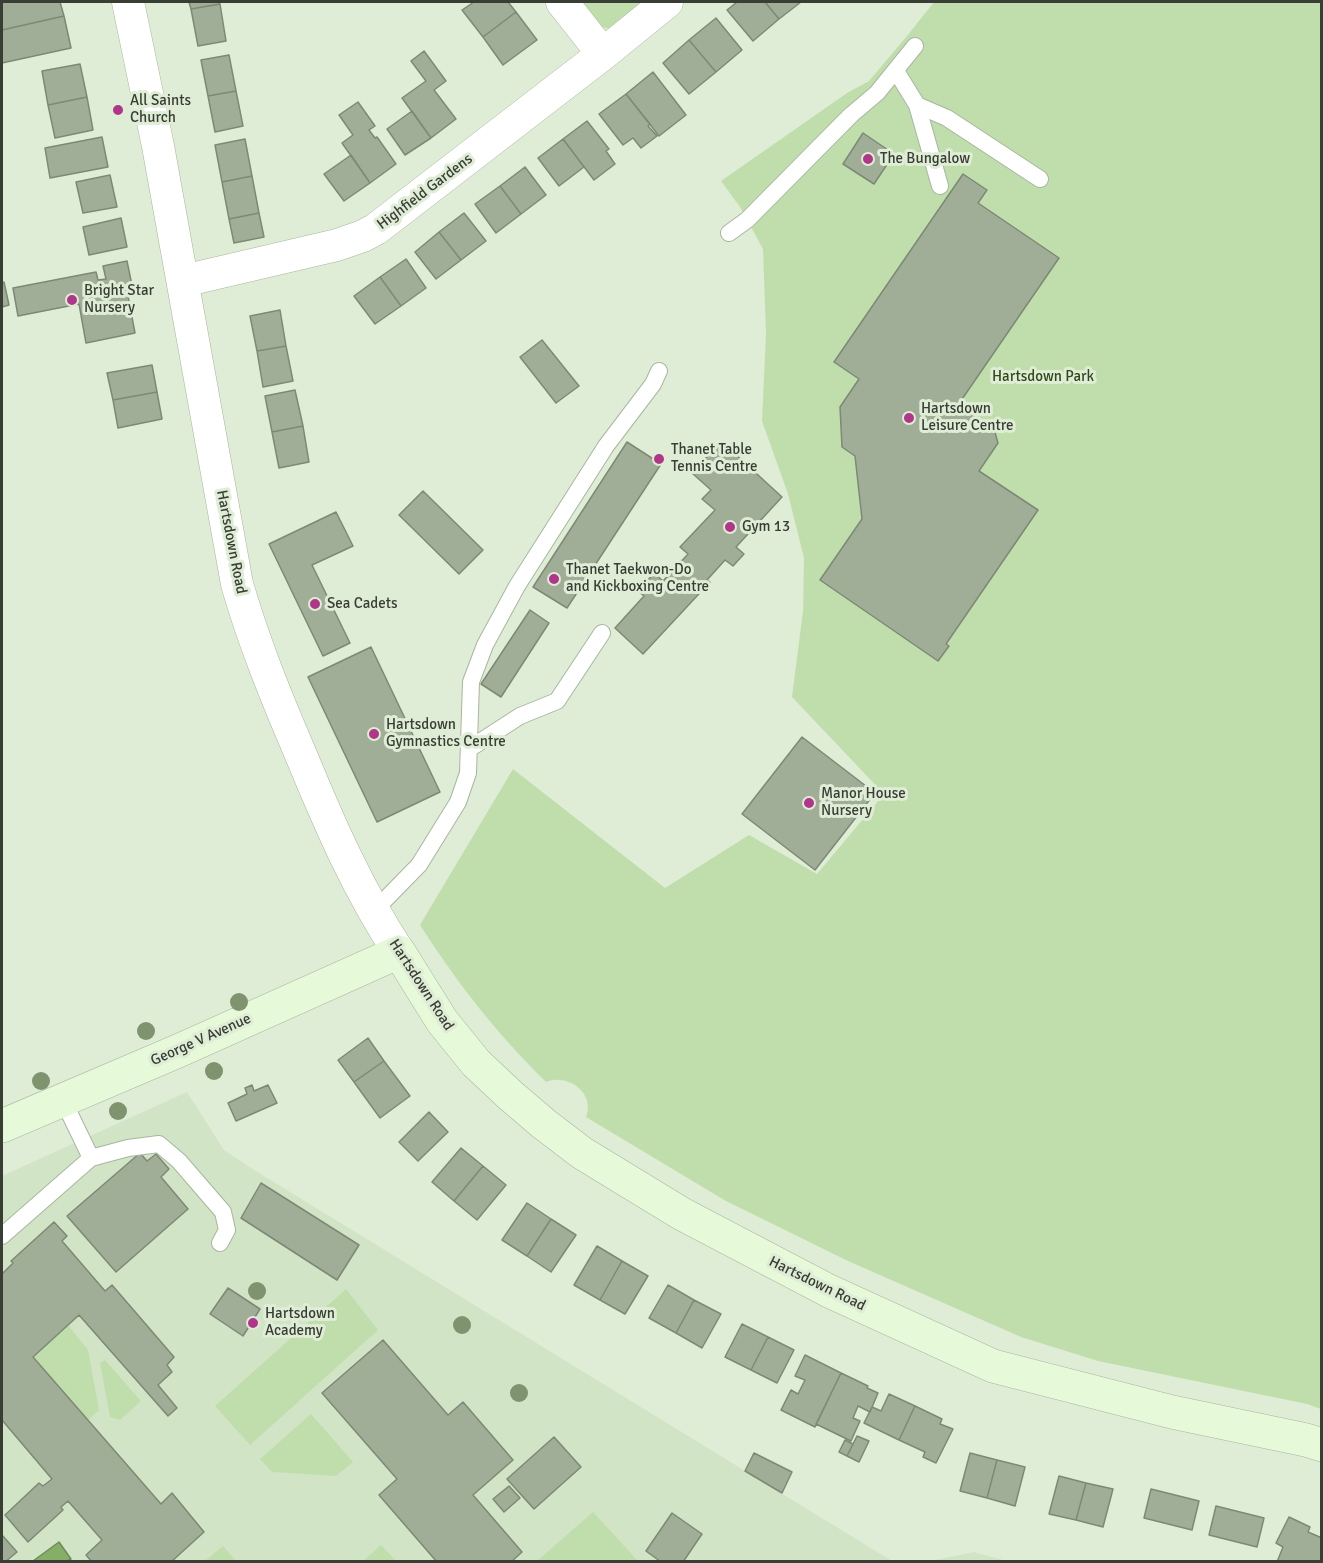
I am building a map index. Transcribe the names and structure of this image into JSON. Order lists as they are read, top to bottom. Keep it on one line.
{"streets":{"main road":["Hartsdown Road","George V Avenue"],"street":["Highfield Gardens"]},"crossings":[["Highfield Gardens","Hartsdown Road"],["Hartsdown Road","George V Avenue"]],"parks":["Hartsdown Park"],"places":["All Saints Church","The Bungalow","Bright Star Nursery","Hartsdown Leisure Centre","Thanet Table Tennis Centre","Gym 13","Thanet Taekwon-Do and Kickboxing Centre","Sea Cadets","Hartsdown Gymnastics Centre","Manor House Nursery","Hartsdown Academy"]}
